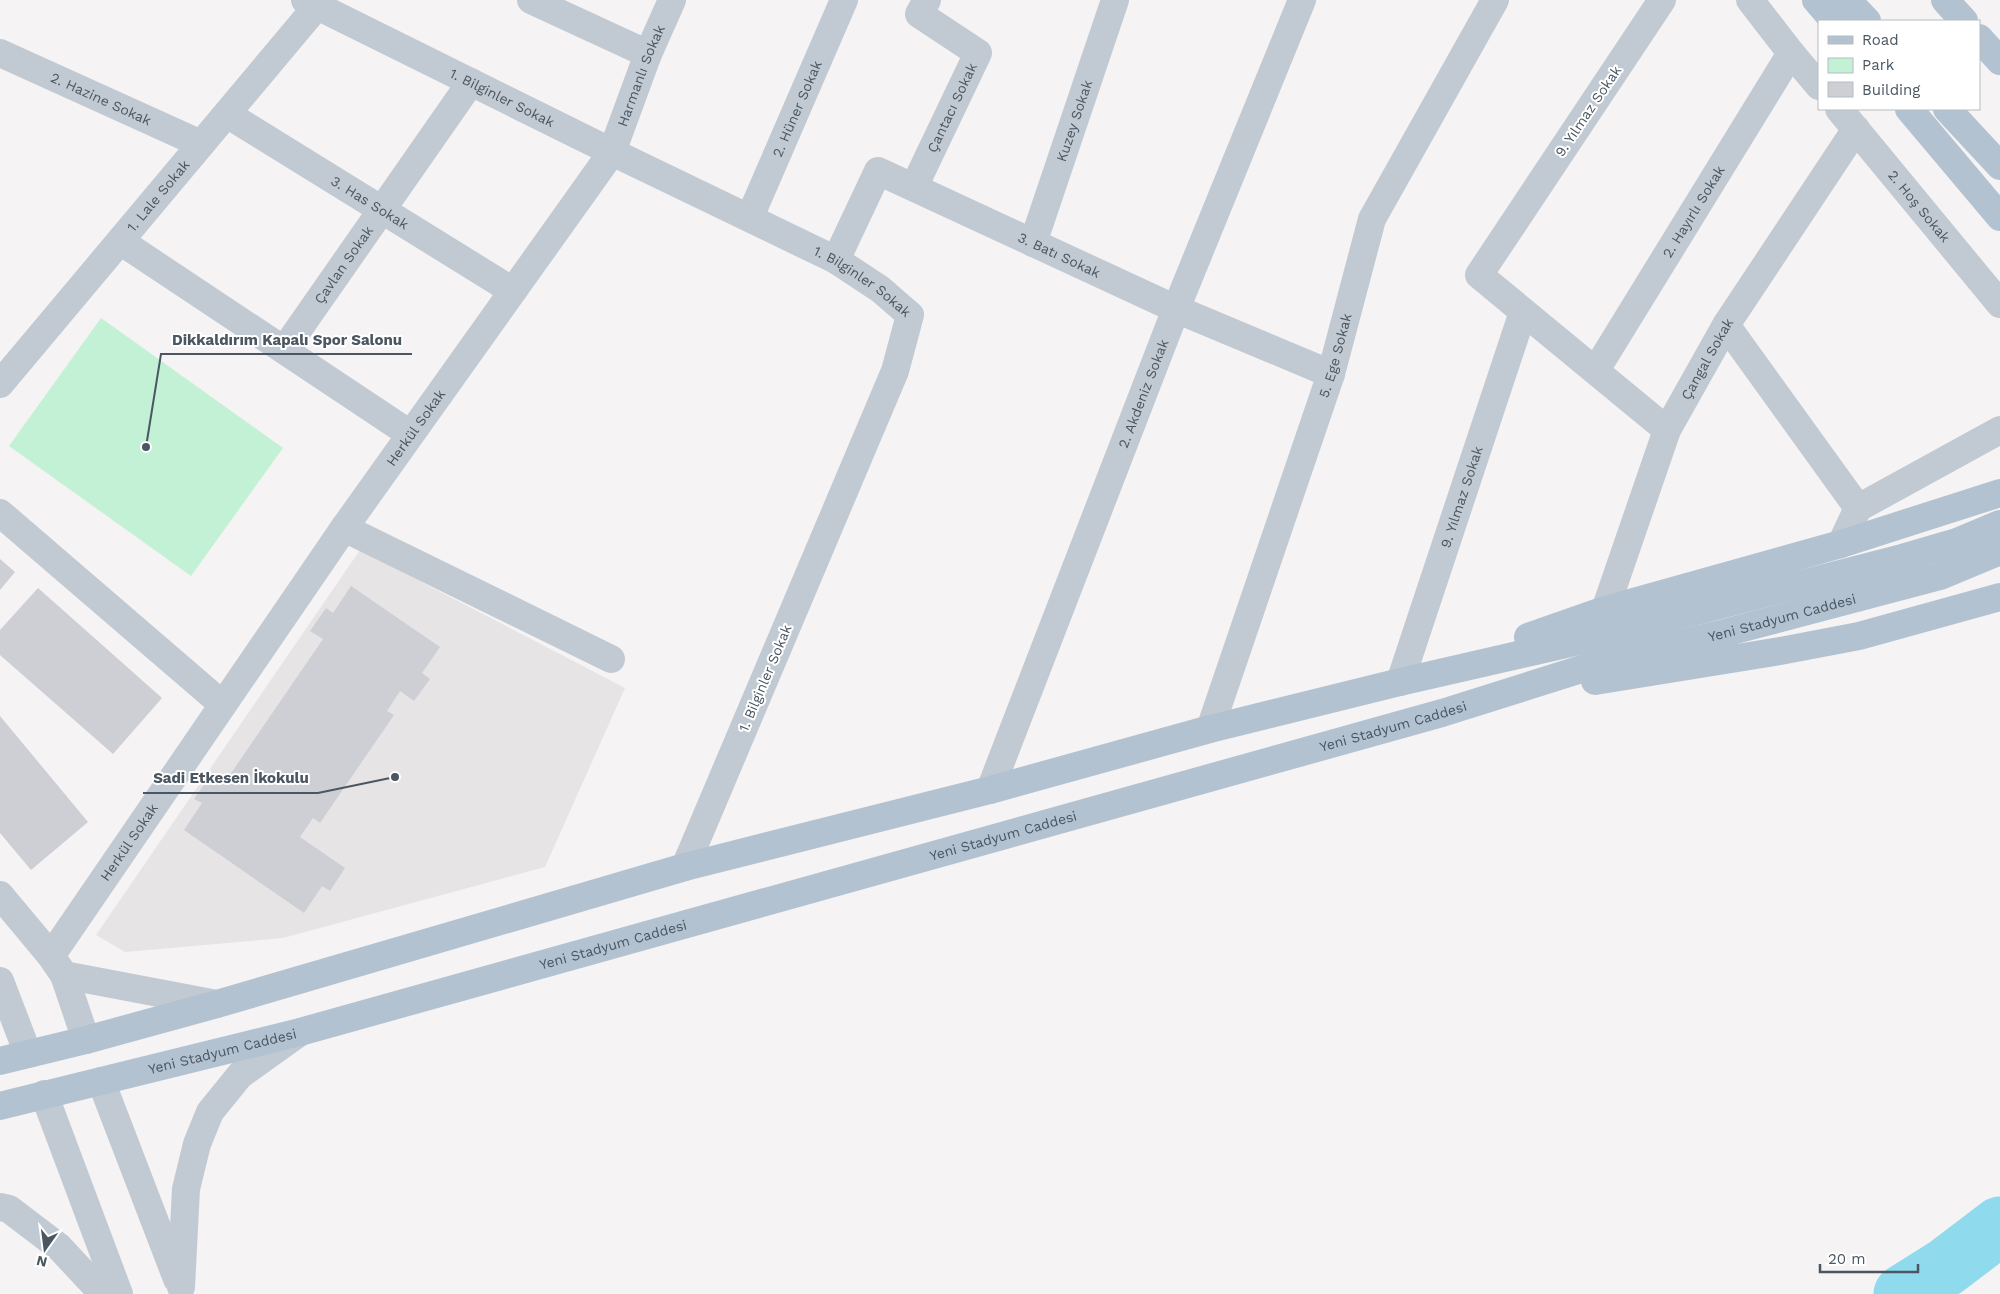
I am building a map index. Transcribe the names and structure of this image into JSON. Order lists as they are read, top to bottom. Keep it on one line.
{"streets":{"main road":["Yeni Stadyum Caddesi"],"street":["Harmanlı Sokak","1. Bilginler Sokak","2. Hazine Sokak","Çantacı Sokak","2. Hüner Sokak","9. Yılmaz Sokak","Kuzey Sokak","1. Lale Sokak","3. Has Sokak","2. Hoş Sokak","2. Hayırlı Sokak","3. Batı Sokak","Çavlan Sokak","5. Ege Sokak","Çangal Sokak","2. Akdeniz Sokak","Herkül Sokak"]},"crossings":[["Harmanlı Sokak","1. Bilginler Sokak"],["Harmanlı Sokak","Herkül Sokak"],["1. Bilginler Sokak","2. Hüner Sokak"],["1. Bilginler Sokak","1. Lale Sokak"],["1. Bilginler Sokak","3. Batı Sokak"],["1. Bilginler Sokak","Çavlan Sokak"],["1. Bilginler Sokak","Herkül Sokak"],["1. Bilginler Sokak","Yeni Stadyum Caddesi"],["2. Hazine Sokak","1. Lale Sokak"],["Çantacı Sokak","3. Batı Sokak"],["9. Yılmaz Sokak","2. Hayırlı Sokak"],["9. Yılmaz Sokak","Çangal Sokak"],["9. Yılmaz Sokak","Yeni Stadyum Caddesi"],["Kuzey Sokak","3. Batı Sokak"],["1. Lale Sokak","3. Has Sokak"],["3. Has Sokak","Çavlan Sokak"],["3. Has Sokak","Herkül Sokak"],["2. Hoş Sokak","Çangal Sokak"],["3. Batı Sokak","5. Ege Sokak"],["3. Batı Sokak","2. Akdeniz Sokak"],["5. Ege Sokak","Yeni Stadyum Caddesi"],["2. Akdeniz Sokak","Yeni Stadyum Caddesi"]],"places":["Dikkaldırım Kapalı Spor Salonu","Sadi Etkesen İkokulu"],"legend":["Road","Park","Building"],"scale_bar":"20 m","north":"bottom"}
